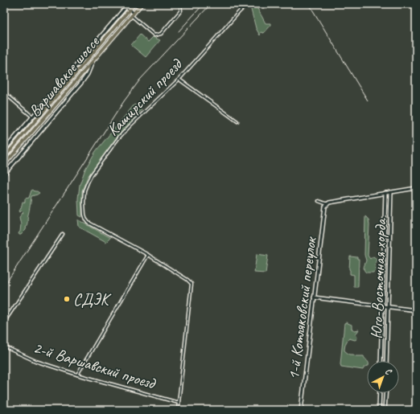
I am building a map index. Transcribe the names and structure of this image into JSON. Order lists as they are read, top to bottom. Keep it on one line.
{"streets":{"main road":["Варшавское шоссе"],"street":["Каширский проезд","Юго-Восточная хорда","1-й Котляковский переулок","2-й Варшавский проезд"]},"places":["СДЭК"],"north":"top right"}
